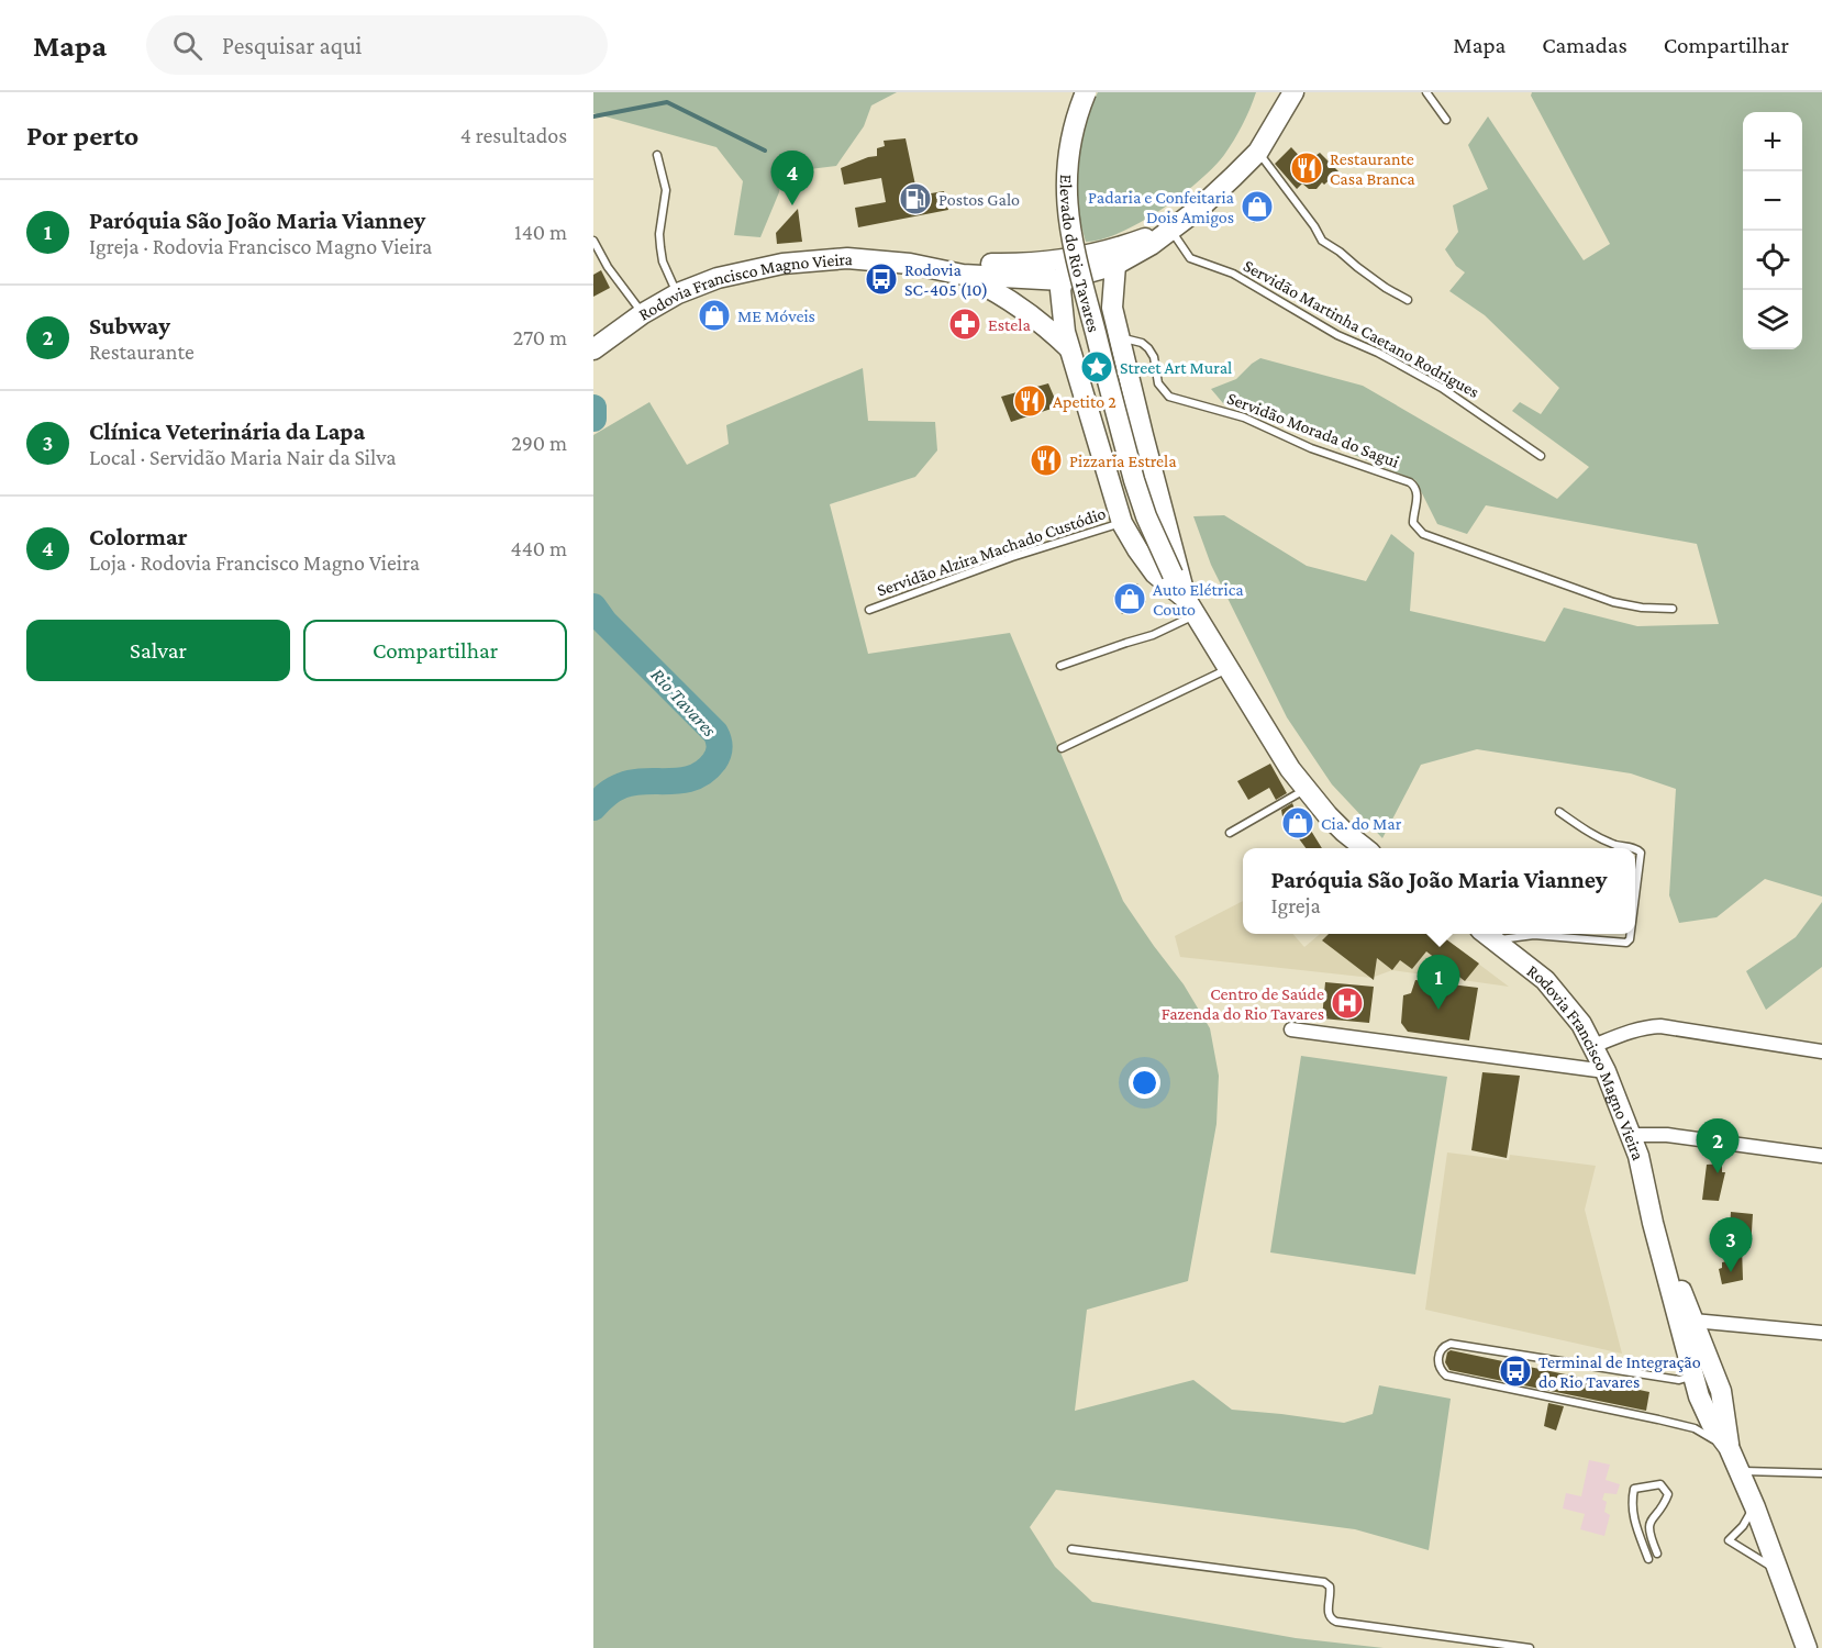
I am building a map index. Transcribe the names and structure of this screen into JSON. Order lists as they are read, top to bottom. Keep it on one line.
{"streets":{"main road":["Elevado do Rio Tavares","Rodovia Francisco Magno Vieira"],"lane":["Servidão Martinha Caetano Rodrigues","Servidão Morada do Sagui","Servidão Alzira Machado Custódio"]},"crossings":[["Rodovia Francisco Magno Vieira","Servidão Martinha Caetano Rodrigues"]],"water":["Rio Tavares"],"places":{"restaurant":["Restaurante Casa Branca","Apetito 2","Pizzaria Estrela"],"fuel station":["Postos Galo"],"shop":["Padaria e Confeitaria Dois Amigos","ME Móveis","Auto Elétrica Couto","Cia. do Mar"],"bus stop":["Rodovia SC-405 (10)","Terminal de Integração do Rio Tavares"],"pharmacy":["Estela"],"place":["Street Art Mural"],"hospital":["Centro de Saúde Fazenda do Rio Tavares"]},"page":{"header":"Mapa","search":"Pesquisar aqui","nav":["Mapa","Camadas","Compartilhar"],"heading":["Por perto","4 resultados"],"map_buttons":["+","−"],"pins":["4","1","2","3"],"list":[{"mark":"1","name":"Paróquia São João Maria Vianney","note":"Igreja · Rodovia Francisco Magno Vieira","value":"140 m"},{"mark":"2","name":"Subway","note":"Restaurante","value":"270 m"},{"mark":"3","name":"Clínica Veterinária da Lapa","note":"Local · Servidão Maria Nair da Silva","value":"290 m"},{"mark":"4","name":"Colormar","note":"Loja · Rodovia Francisco Magno Vieira","value":"440 m"}],"buttons":["Salvar","Compartilhar"],"popup":["Paróquia São João Maria Vianney","Igreja"]}}
